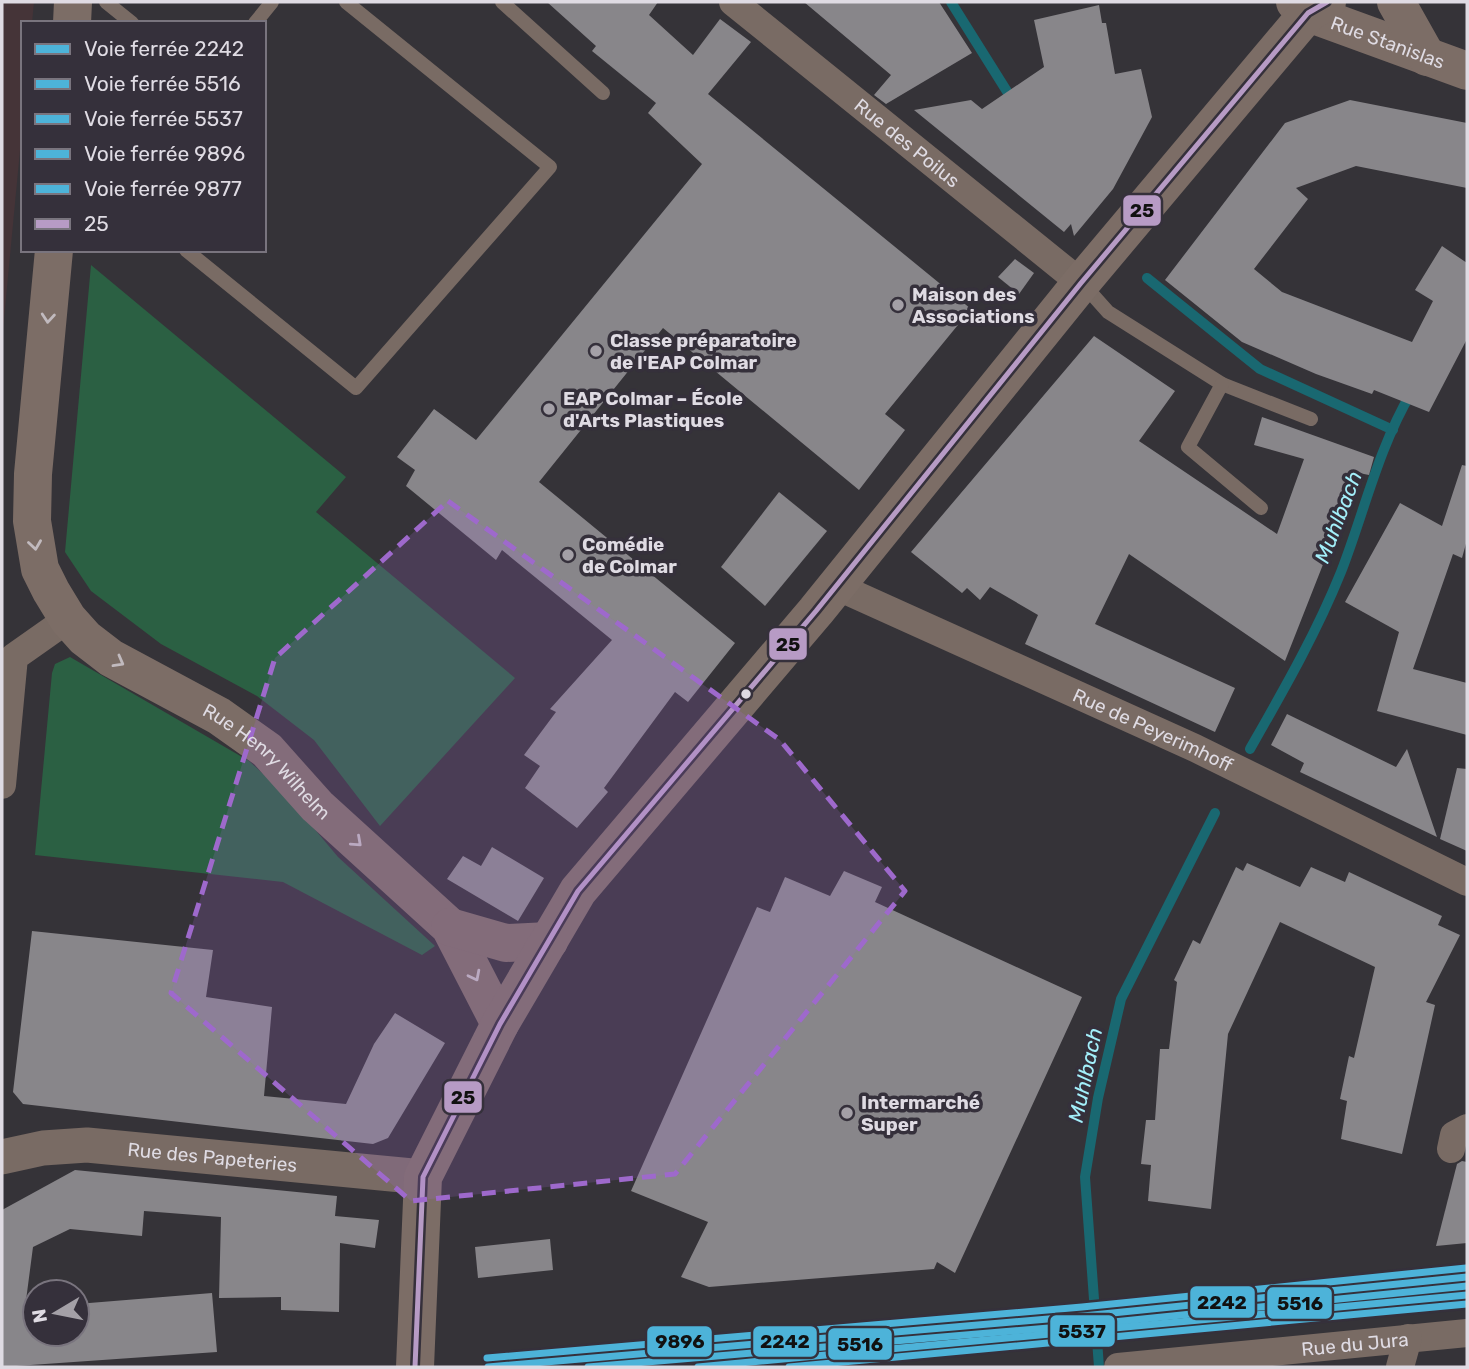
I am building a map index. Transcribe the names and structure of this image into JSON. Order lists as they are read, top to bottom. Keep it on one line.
{"streets":{"main road":["Rue Stanislas","Rue Henry Wilhelm"],"street":["Rue des Poilus","Rue de Peyerimhoff","Rue des Papeteries","Rue du Jura"]},"one_way":["Rue Henry Wilhelm"],"water":["Muhlbach"],"places":["Maison des Associations","Classe préparatoire de l'EAP Colmar","EAP Colmar – École d'Arts Plastiques","Comédie de Colmar","Intermarché Super"],"lines":["transit line 25","rail line 9896","rail line 2242","rail line 5516","rail line 5537","rail line 9877"],"legend":["Voie ferrée 2242","Voie ferrée 5516","Voie ferrée 5537","Voie ferrée 9896","Voie ferrée 9877","25"],"north":"left"}
